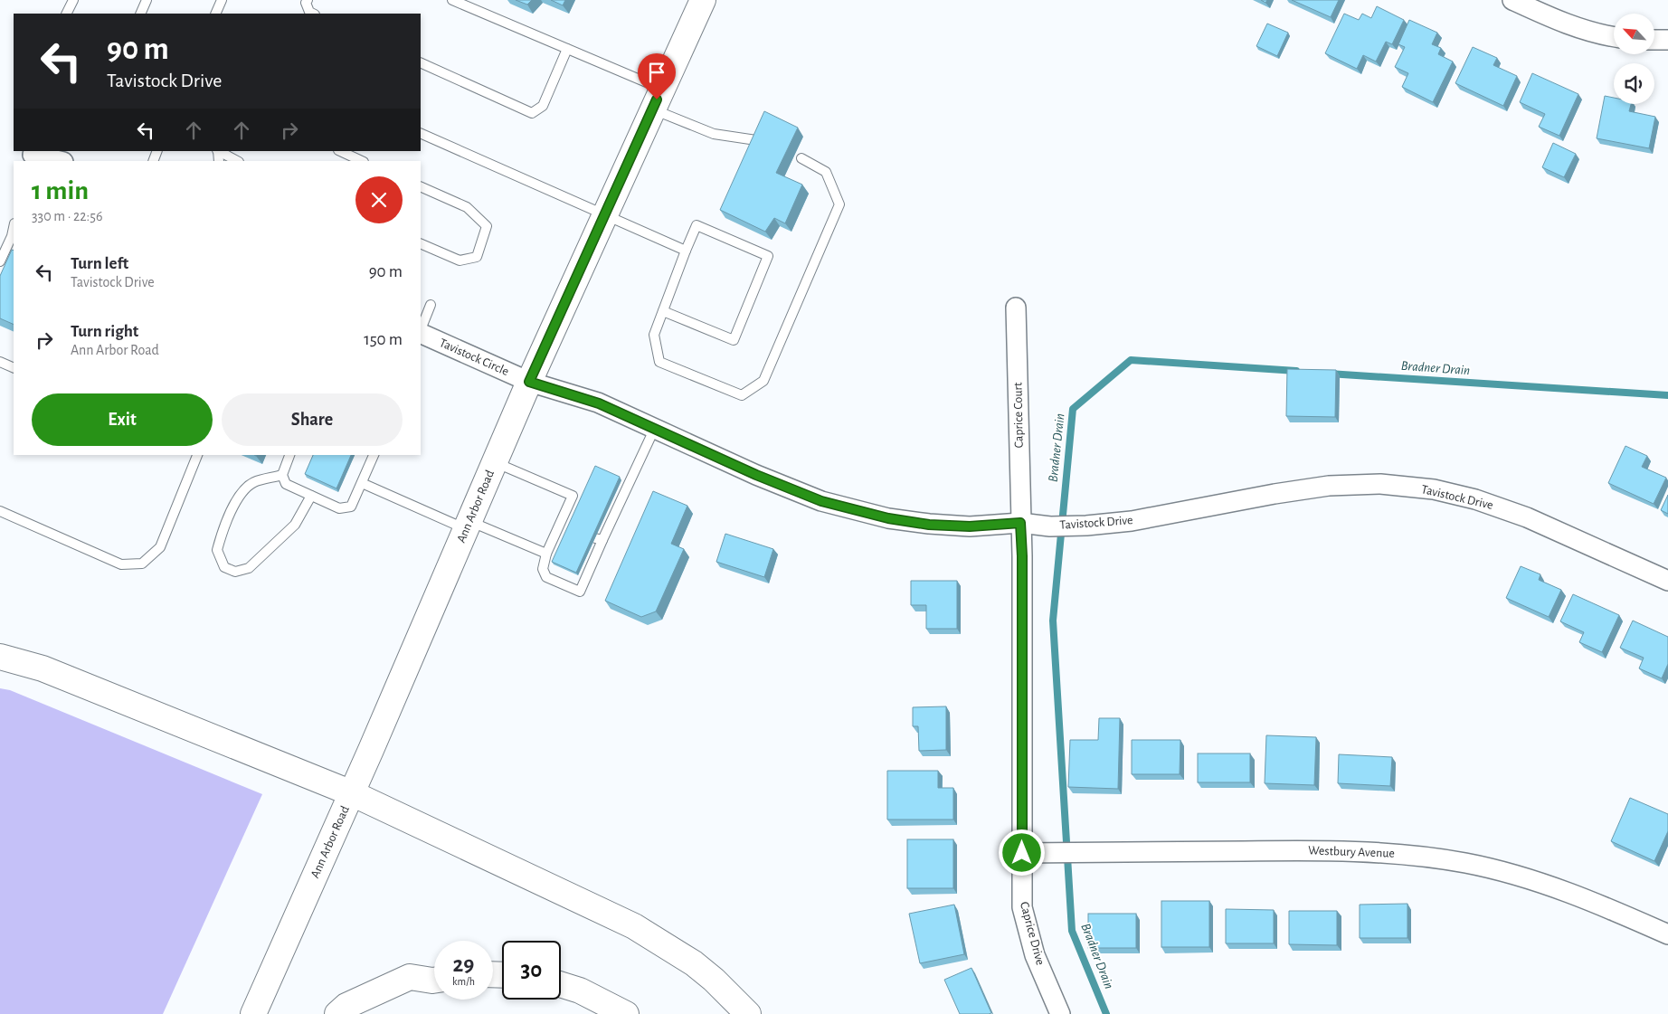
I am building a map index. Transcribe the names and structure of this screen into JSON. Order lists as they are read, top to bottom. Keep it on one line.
{"streets":{"main road":["Ann Arbor Road"],"street":["Tavistock Circle","Caprice Court","Tavistock Drive","Westbury Avenue","Caprice Drive"]},"crossings":[["Tavistock Circle","Tavistock Drive"],["Tavistock Circle","Ann Arbor Road"],["Caprice Court","Tavistock Drive"],["Caprice Court","Caprice Drive"],["Tavistock Drive","Ann Arbor Road"],["Tavistock Drive","Caprice Drive"],["Westbury Avenue","Caprice Drive"]],"water":["Bradner Drain"],"north":"top left","page":{"turn":["90 m","Tavistock Drive"],"heading":["1 min","330 m · 22:56"],"list":[{"name":"Turn left","note":"Tavistock Drive","value":"90 m"},{"name":"Turn right","note":"Ann Arbor Road","value":"150 m"}],"buttons":["Exit","Share"],"speed":"29 km/h","limit":"30"}}
